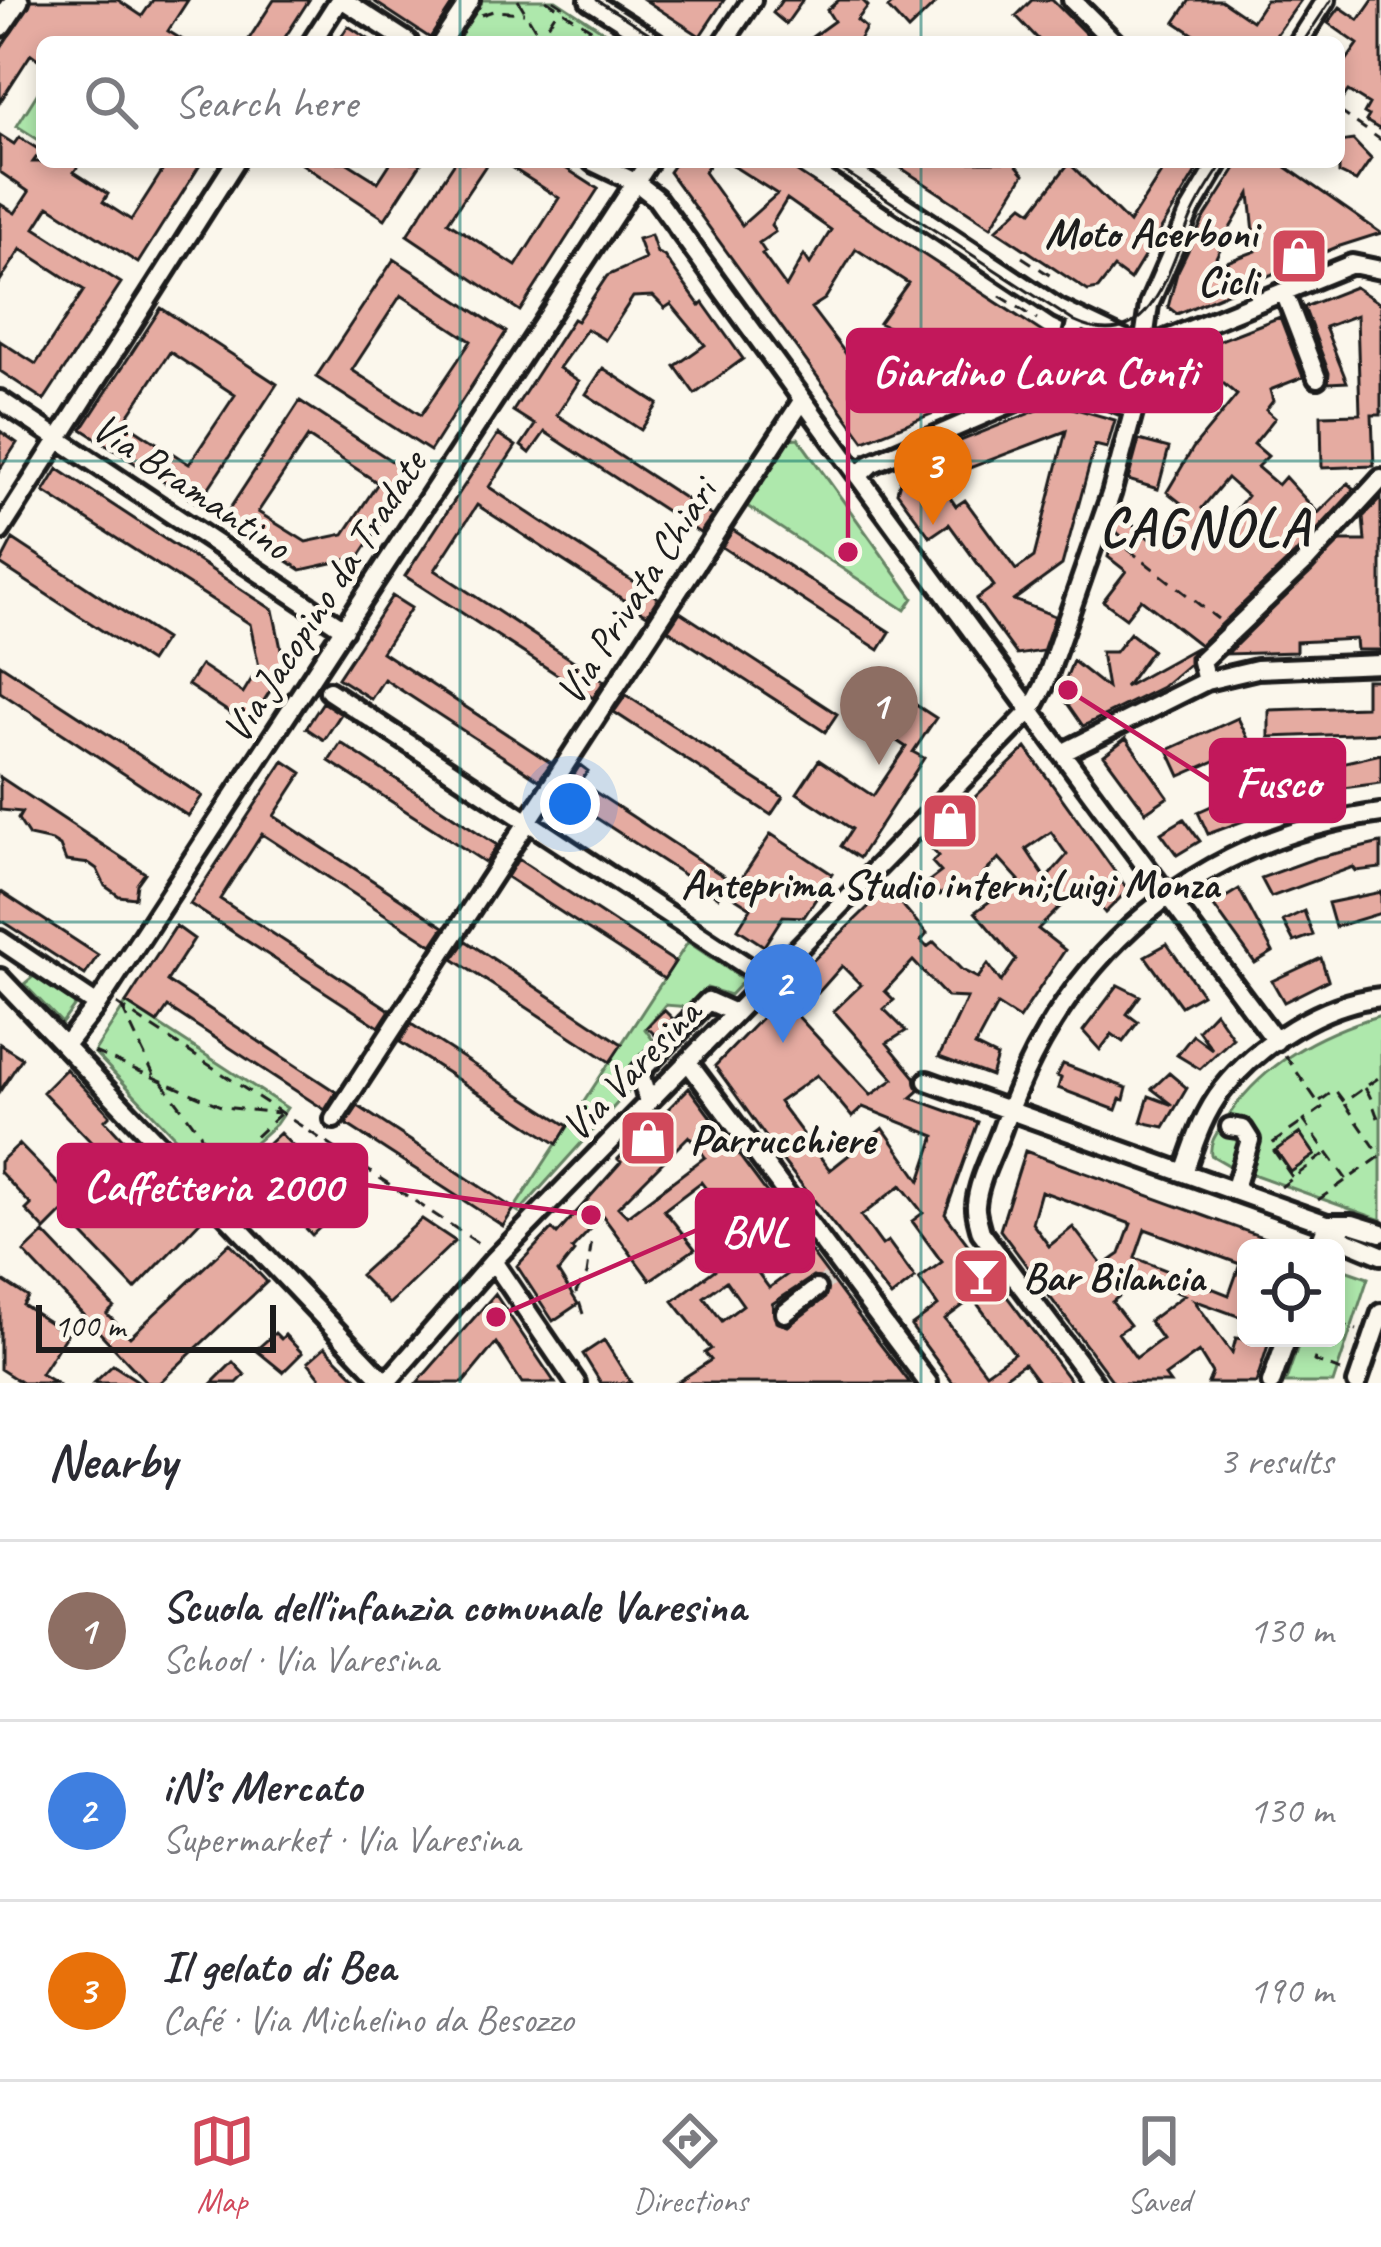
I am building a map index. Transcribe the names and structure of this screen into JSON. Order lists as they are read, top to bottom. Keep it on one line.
{"streets":{"street":["Via Bramantino","Via Privata Chiari","Via Jacopino da Tradate","Via Varesina"]},"crossings":[["Via Bramantino","Via Jacopino da Tradate"]],"districts":["CAGNOLA"],"places":{"shop":["Moto Acerboni Cicli","Anteprima Studio interni;Luigi Monza","Parrucchiere"],"other":["Giardino Laura Conti","Fusco","Caffetteria 2000","BNL"],"bar":["Bar Bilancia"]},"scale_bar":"100 m","page":{"search":"Search here","pins":["3","1","2"],"scale":"100 m","heading":["Nearby","3 results"],"list":[{"mark":"1","name":"Scuola dell'infanzia comunale Varesina","note":"School · Via Varesina","value":"130 m"},{"mark":"2","name":"iN’s Mercato","note":"Supermarket · Via Varesina","value":"130 m"},{"mark":"3","name":"Il gelato di Bea","note":"Café · Via Michelino da Besozzo","value":"190 m"}],"nav":["Map","Directions","Saved"]}}
